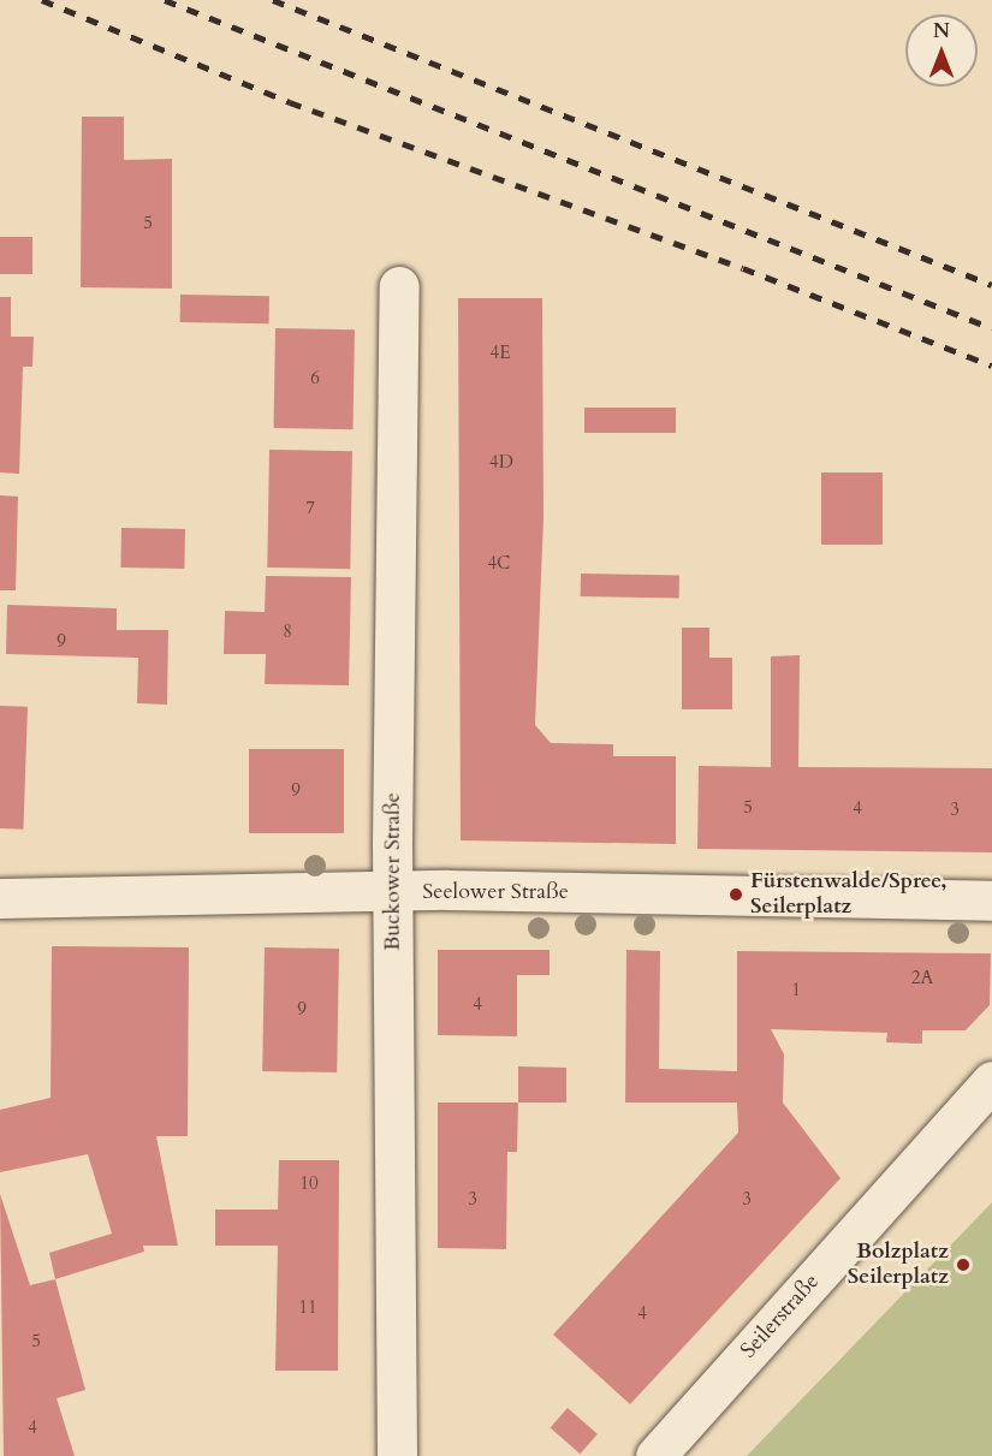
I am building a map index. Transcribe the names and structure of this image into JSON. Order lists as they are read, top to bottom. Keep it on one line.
{"streets":{"street":["Buckower Straße","Seelower Straße","Seilerstraße"]},"crossings":[["Buckower Straße","Seelower Straße"]],"places":["Fürstenwalde/Spree, Seilerplatz","Bolzplatz Seilerplatz"],"house_numbers":["5","4E","6","4D","7","4C","8","9","9","5","4","3","2A","1","4","9","10","3","3","11","4","5","4"],"north":"top"}
